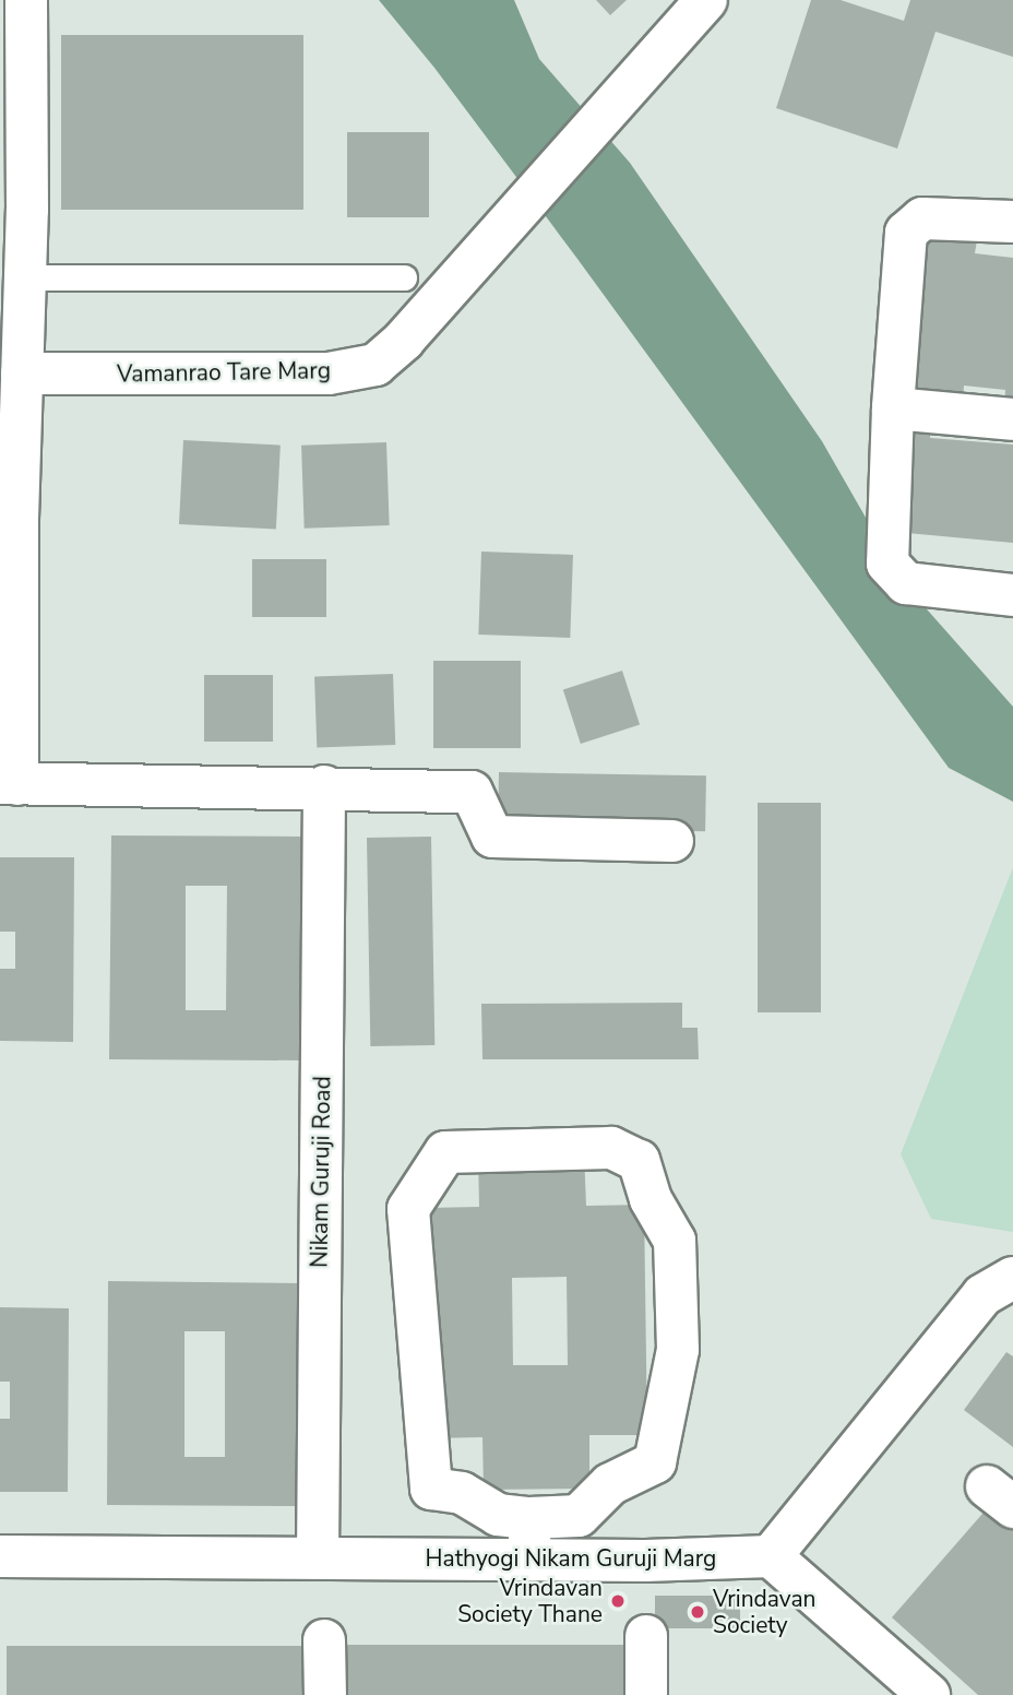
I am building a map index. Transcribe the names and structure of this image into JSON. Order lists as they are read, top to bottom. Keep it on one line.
{"streets":{"street":["Vamanrao Tare Marg","Nikam Guruji Road","Hathyogi Nikam Guruji Marg"]},"crossings":[["Nikam Guruji Road","Hathyogi Nikam Guruji Marg"]],"places":["Vrindavan Society Thane","Vrindavan Society"]}
